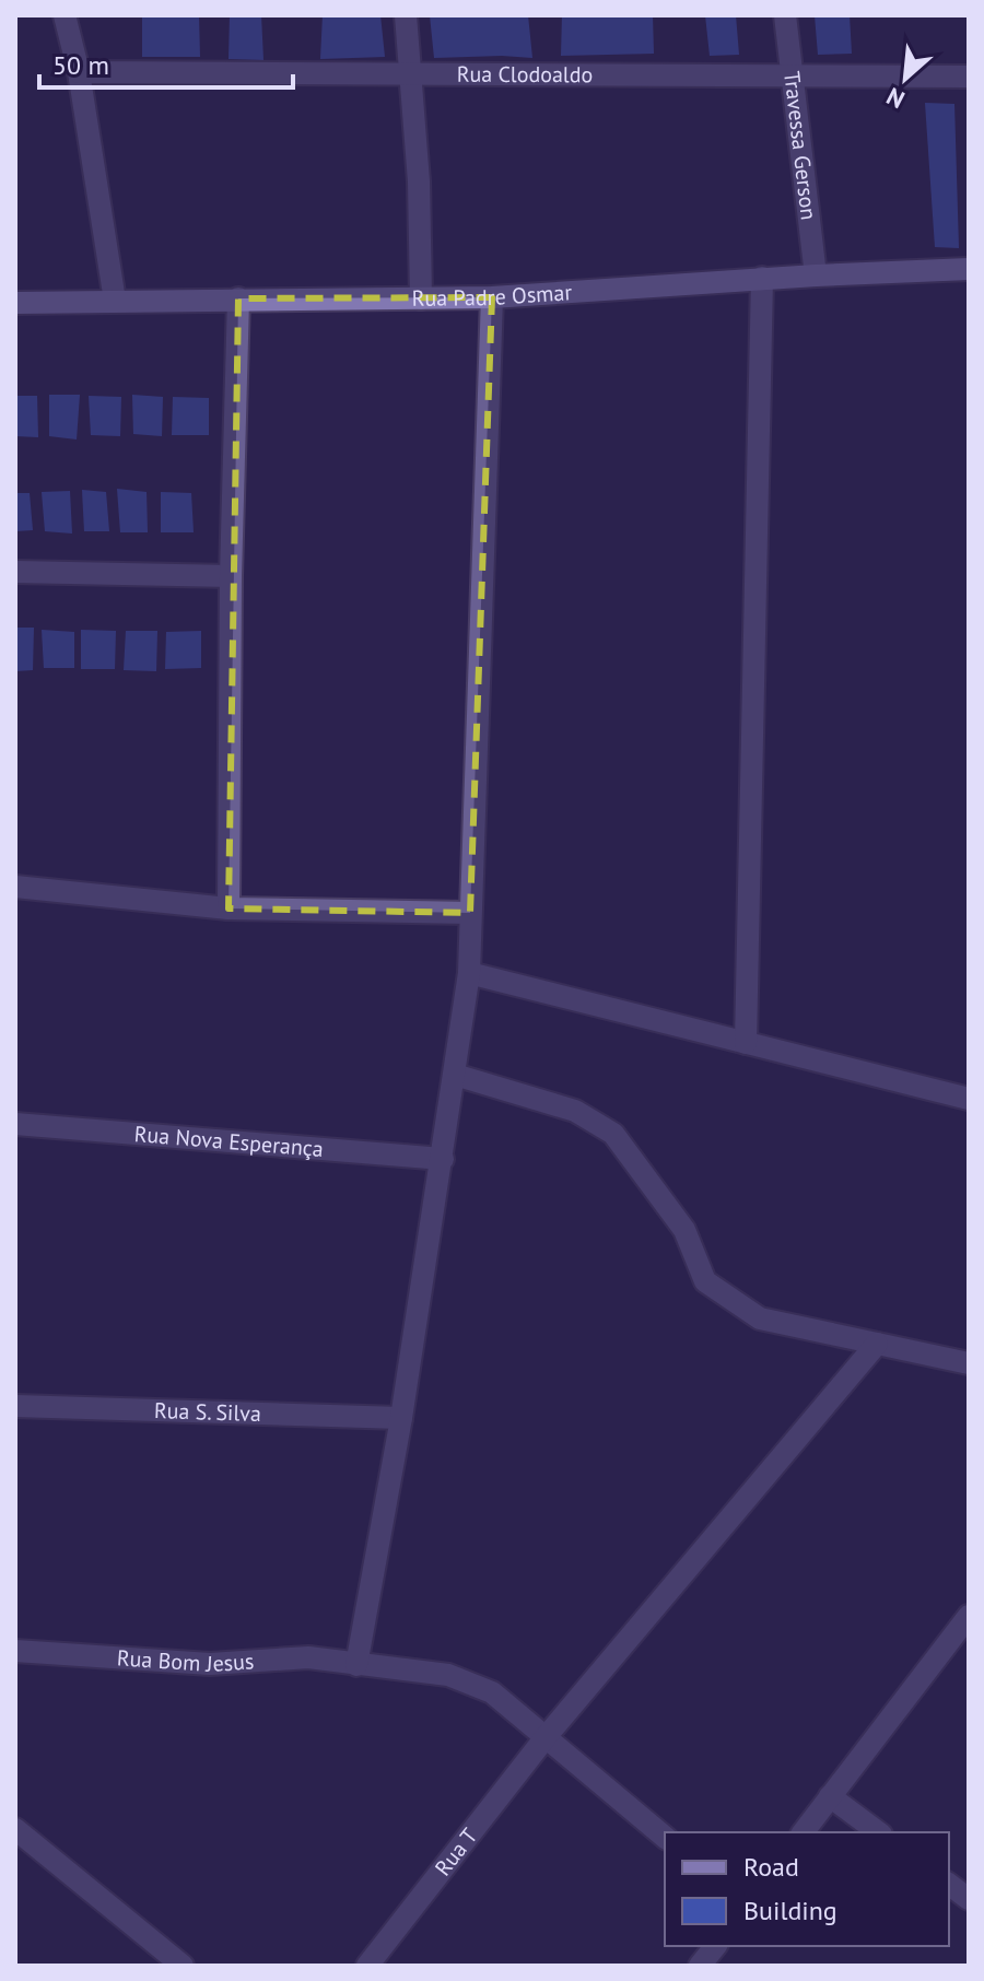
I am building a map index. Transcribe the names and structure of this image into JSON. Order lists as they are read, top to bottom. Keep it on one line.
{"streets":{"street":["Rua Clodoaldo","Travessa Gerson","Rua Padre Osmar","Rua Nova Esperança","Rua S. Silva","Rua Bom Jesus","Rua T"]},"crossings":[["Rua Clodoaldo","Travessa Gerson"],["Travessa Gerson","Rua Padre Osmar"],["Rua Bom Jesus","Rua T"]],"legend":["Road","Building"],"scale_bar":"50 m","north":"bottom left"}
